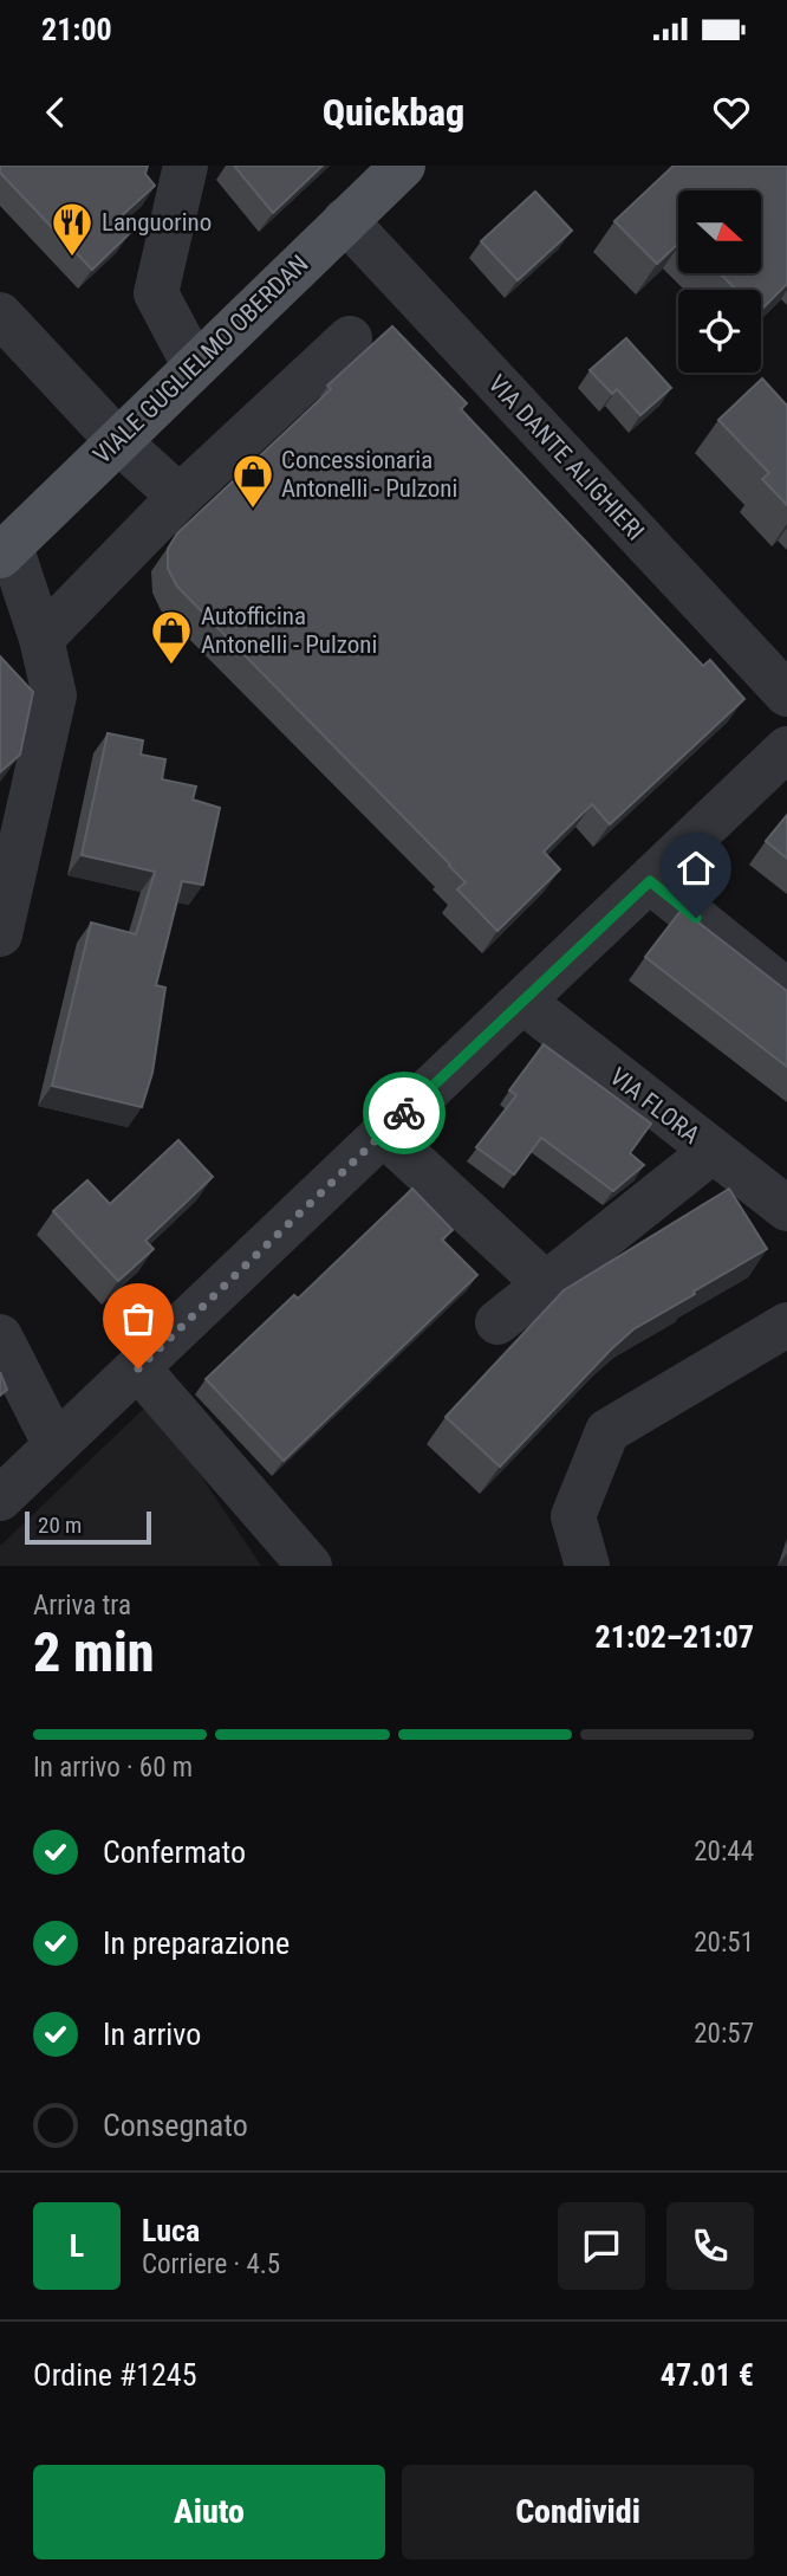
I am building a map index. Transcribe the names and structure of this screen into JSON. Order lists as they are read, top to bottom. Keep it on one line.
{"streets":{"main road":["VIALE GUGLIELMO OBERDAN"],"street":["VIA DANTE ALIGHIERI","VIA FLORA"]},"crossings":[["VIALE GUGLIELMO OBERDAN","VIA DANTE ALIGHIERI"]],"places":{"restaurant":["Languorino"],"shop":["Concessionaria Antonelli - Pulzoni","Autofficina Antonelli - Pulzoni"]},"scale_bar":"20 m","north":"right","page":{"status":"21:00","header":"Quickbag","scale":"20 m","heading":["2 min","Arriva tra","21:02–21:07"],"panel":["Luca","Corriere · 4.5","Ordine #1245","47.01 €"],"bar":"In arrivo · 60 m","list":[["Confermato","20:44"],["In preparazione","20:51"],["In arrivo","20:57"],"Consegnato"],"round":"L","buttons":["Aiuto","Condividi"]}}
